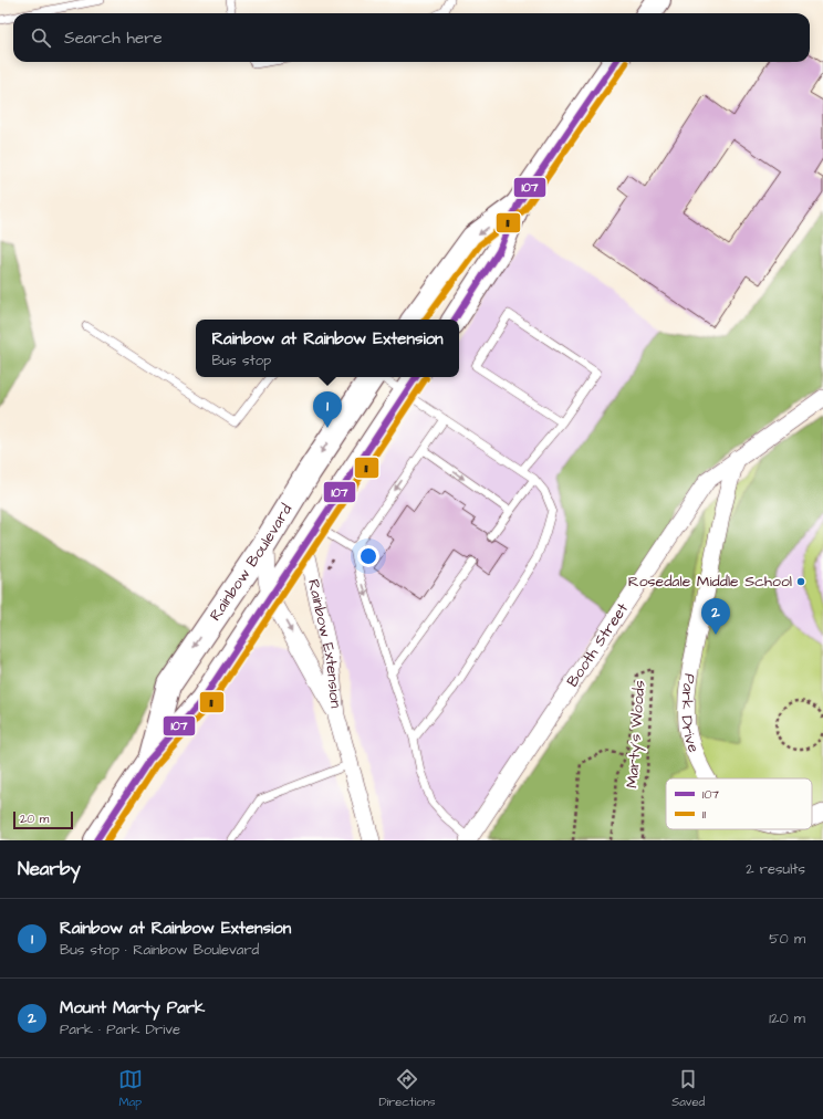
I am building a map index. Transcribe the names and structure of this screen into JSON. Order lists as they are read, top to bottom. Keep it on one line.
{"streets":{"main road":["Rainbow Boulevard"],"street":["Rainbow Extension","Booth Street","Park Drive"],"path":["Marty's Woods"]},"crossings":[["Rainbow Boulevard","Rainbow Extension"],["Booth Street","Park Drive"]],"places":["Rosedale Middle School"],"lines":["transit line 107","transit line 11"],"legend":["107","11"],"scale_bar":"20 m","page":{"search":"Search here","popup":["Rainbow at Rainbow Extension","Bus stop"],"pins":["1","2"],"scale":"20 m","heading":["Nearby","2 results"],"list":[{"mark":"1","name":"Rainbow at Rainbow Extension","note":"Bus stop · Rainbow Boulevard","value":"50 m"},{"mark":"2","name":"Mount Marty Park","note":"Park · Park Drive","value":"120 m"}],"nav":["Map","Directions","Saved"]}}
